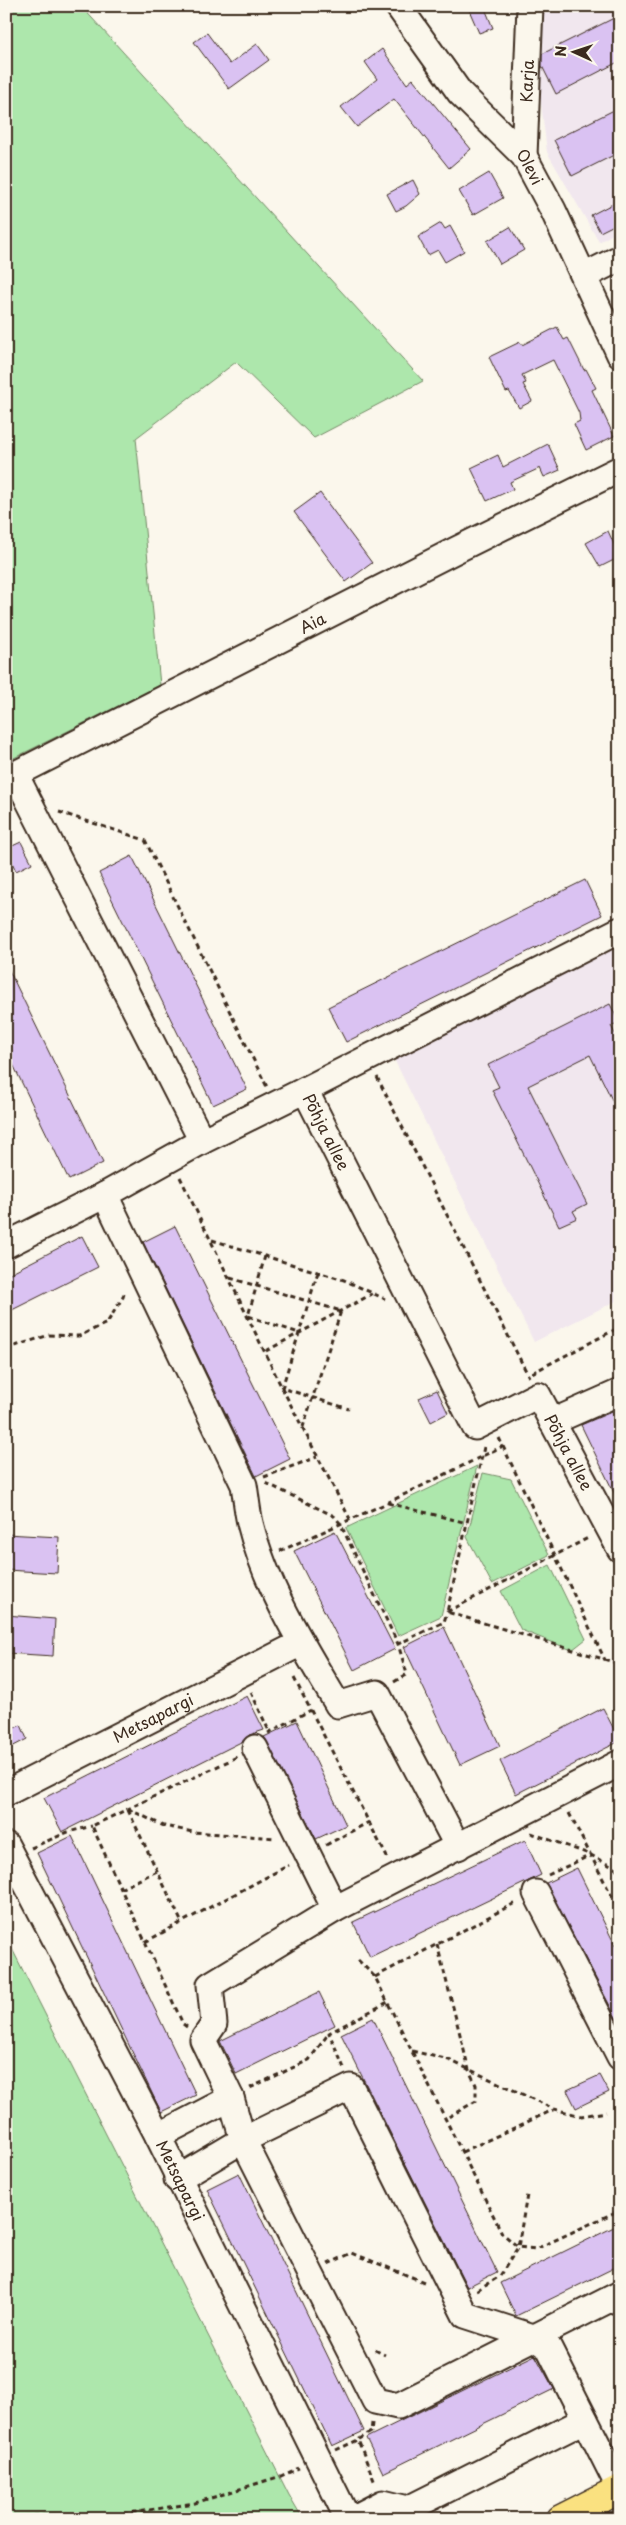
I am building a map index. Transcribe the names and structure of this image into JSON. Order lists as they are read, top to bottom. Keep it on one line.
{"streets":{"street":["Karja","Olevi","Aia","Põhja allee","Metsapargi"]},"crossings":[["Karja","Olevi"]],"north":"left"}
